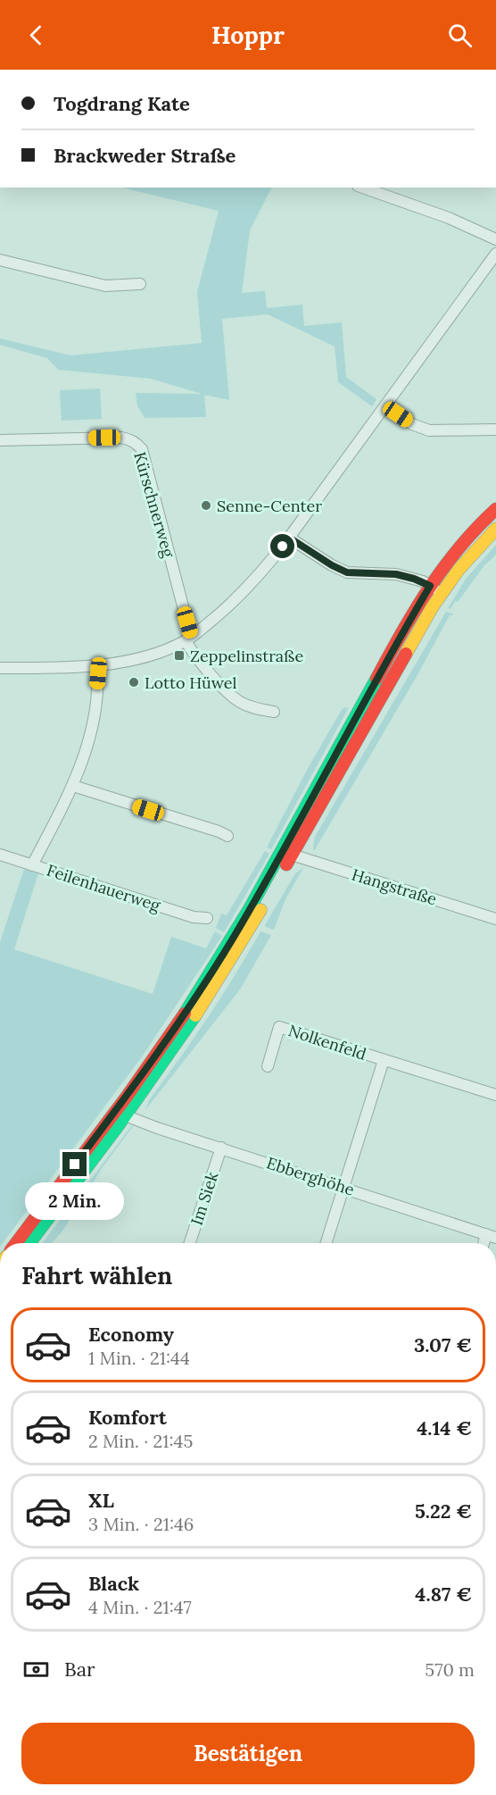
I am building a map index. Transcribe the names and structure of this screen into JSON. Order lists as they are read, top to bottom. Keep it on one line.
{"streets":{"street":["Kürschnerweg","Hangstraße","Feilenhauerweg","Nolkenfeld","Ebberghöhe","Im Siek"]},"crossings":[["Nolkenfeld","Ebberghöhe"],["Ebberghöhe","Im Siek"]],"places":{"other":["Senne-Center","Lotto Hüwel"],"transit":["Zeppelinstraße"]},"page":{"header":"Hoppr","banner":["Togdrang Kate","Brackweder Straße"],"bubble":"2 Min.","heading":"Fahrt wählen","list":[{"name":"Economy","note":"1 Min. · 21:44","value":"3.07 €"},{"name":"Komfort","note":"2 Min. · 21:45","value":"4.14 €"},{"name":"XL","note":"3 Min. · 21:46","value":"5.22 €"},{"name":"Black","note":"4 Min. · 21:47","value":"4.87 €"}],"pay":["Bar","570 m"],"buttons":"Bestätigen"}}
